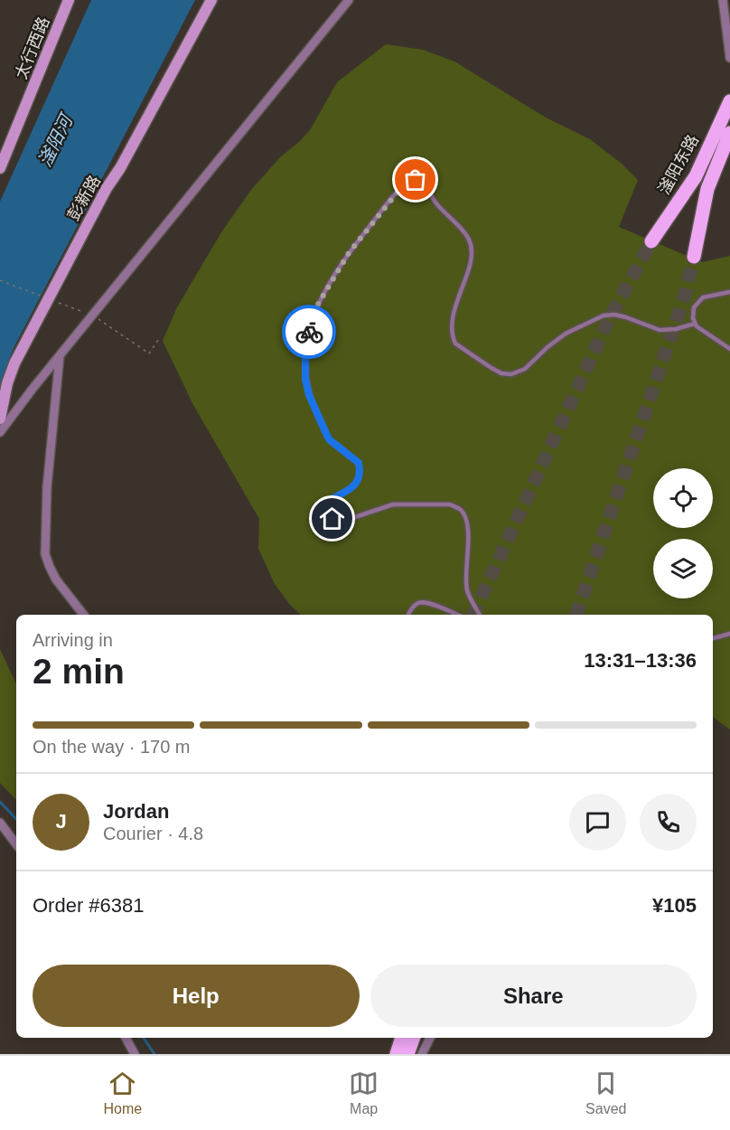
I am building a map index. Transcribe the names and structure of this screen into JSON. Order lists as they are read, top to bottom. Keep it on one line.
{"streets":{"main road":["滏阳东路"],"street":["太行西路","彭新路"]},"water":["滏阳河"],"page":{"heading":["2 min","Arriving in","13:31–13:36"],"panel":["Jordan","Courier · 4.8","Order #6381","¥105"],"bar":"On the way · 170 m","round":"J","buttons":["Help","Share"],"tabs":["Home","Map","Saved"]}}
